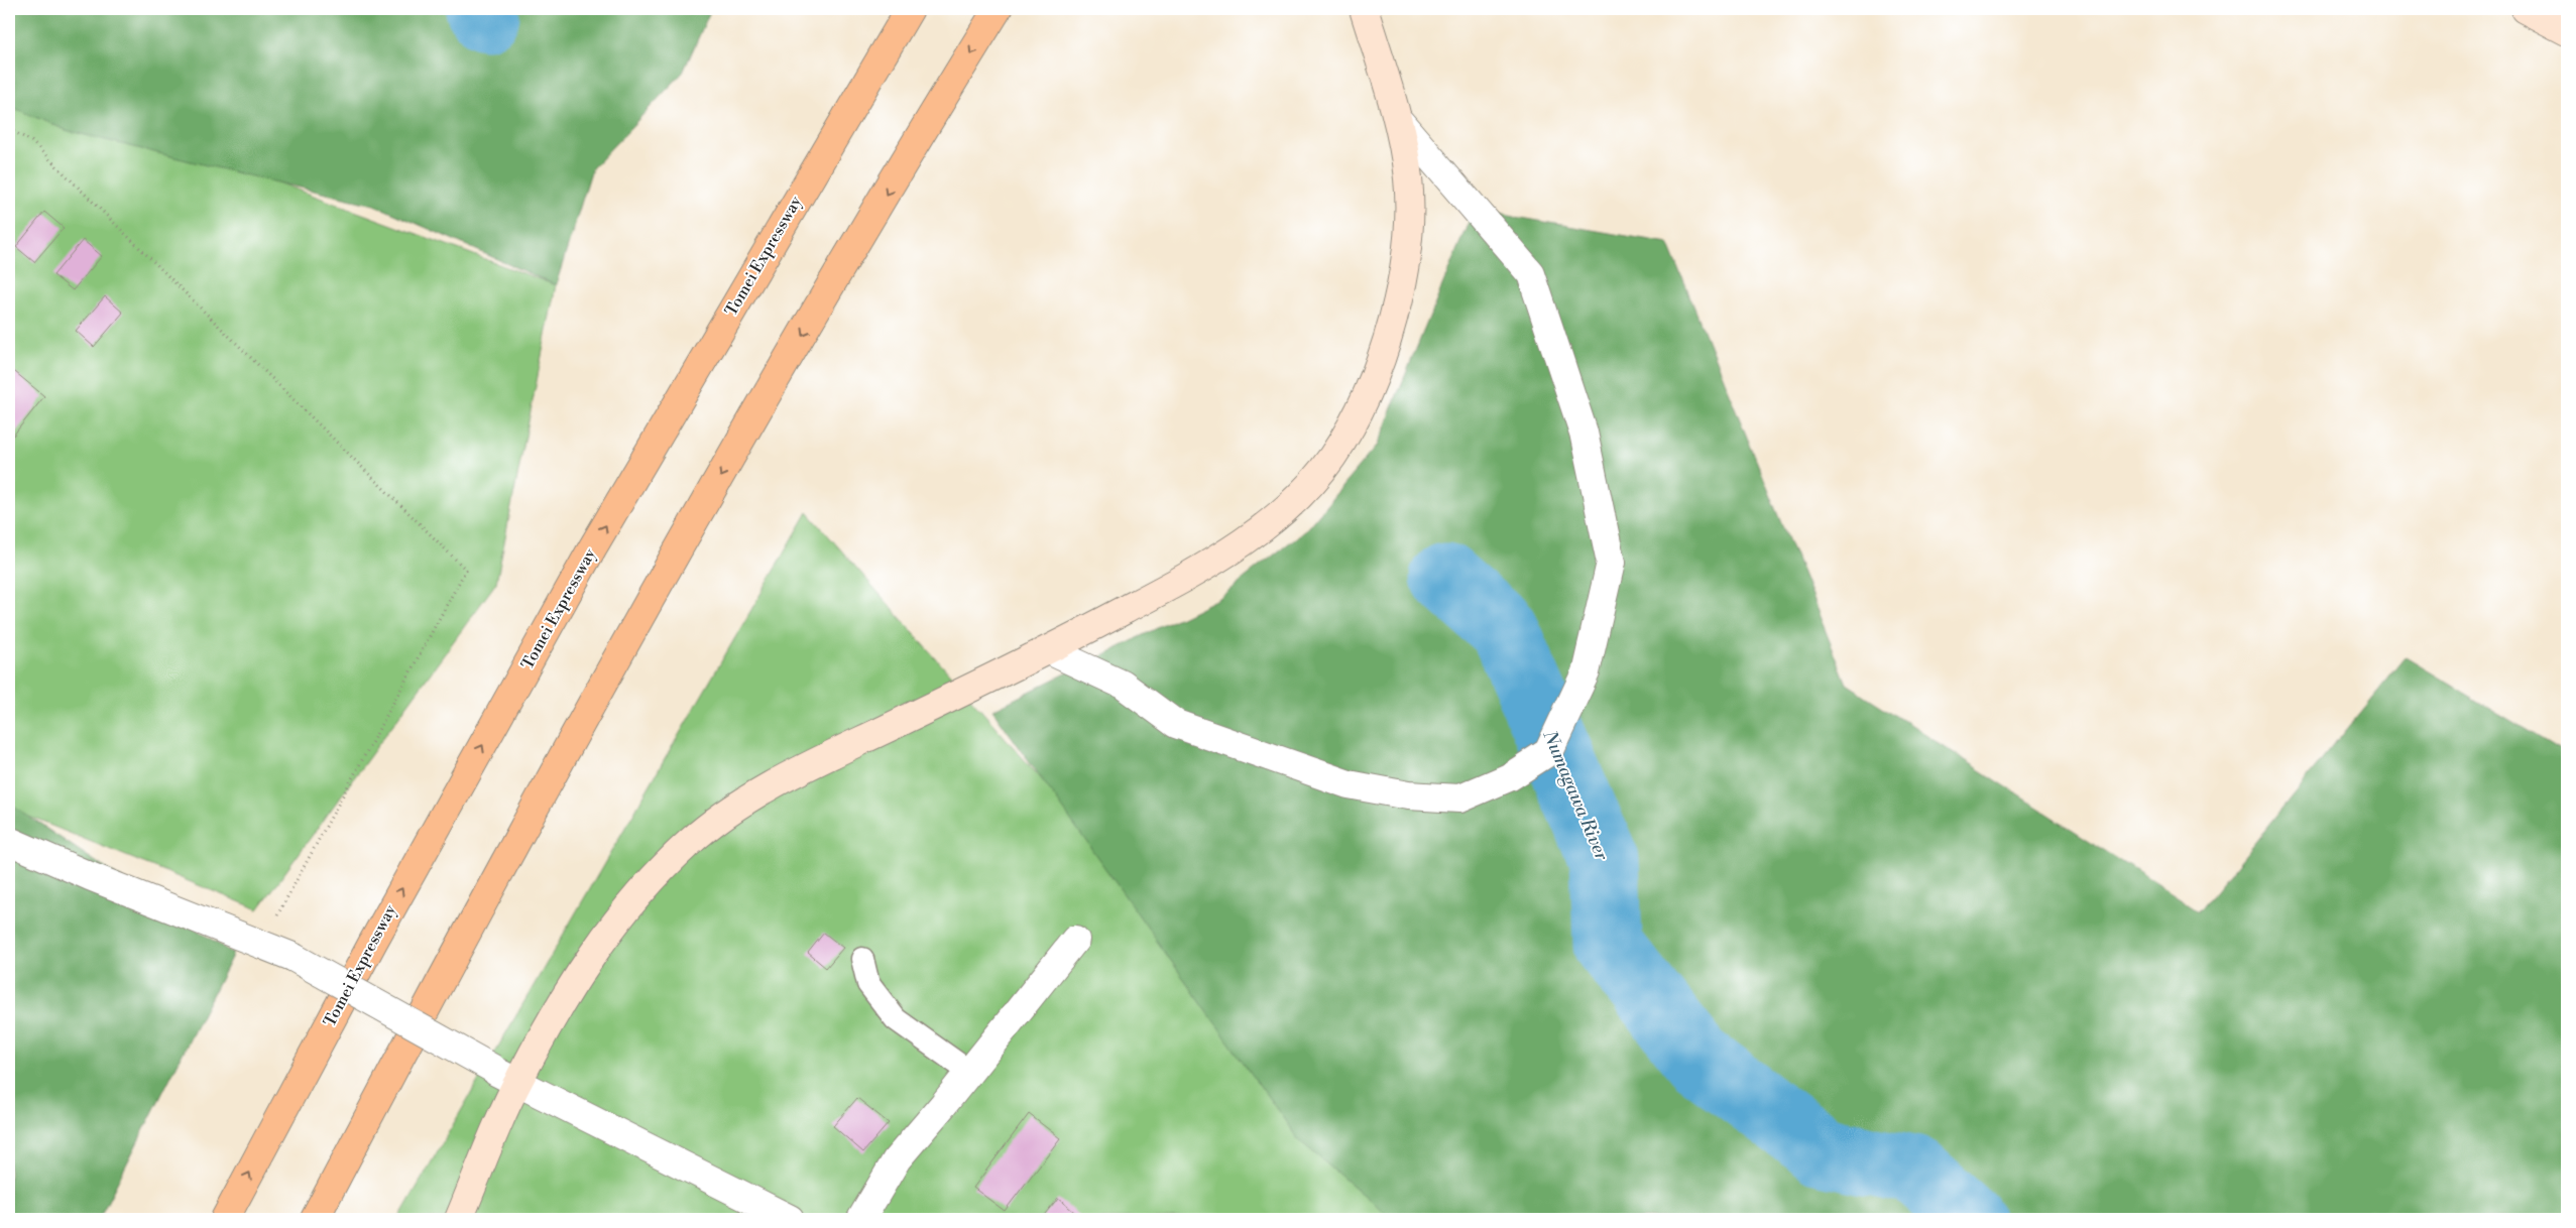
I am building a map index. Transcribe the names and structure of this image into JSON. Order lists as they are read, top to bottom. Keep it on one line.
{"streets":{"highway":["Tomei Expressway"]},"water":["Numagawa River"]}
